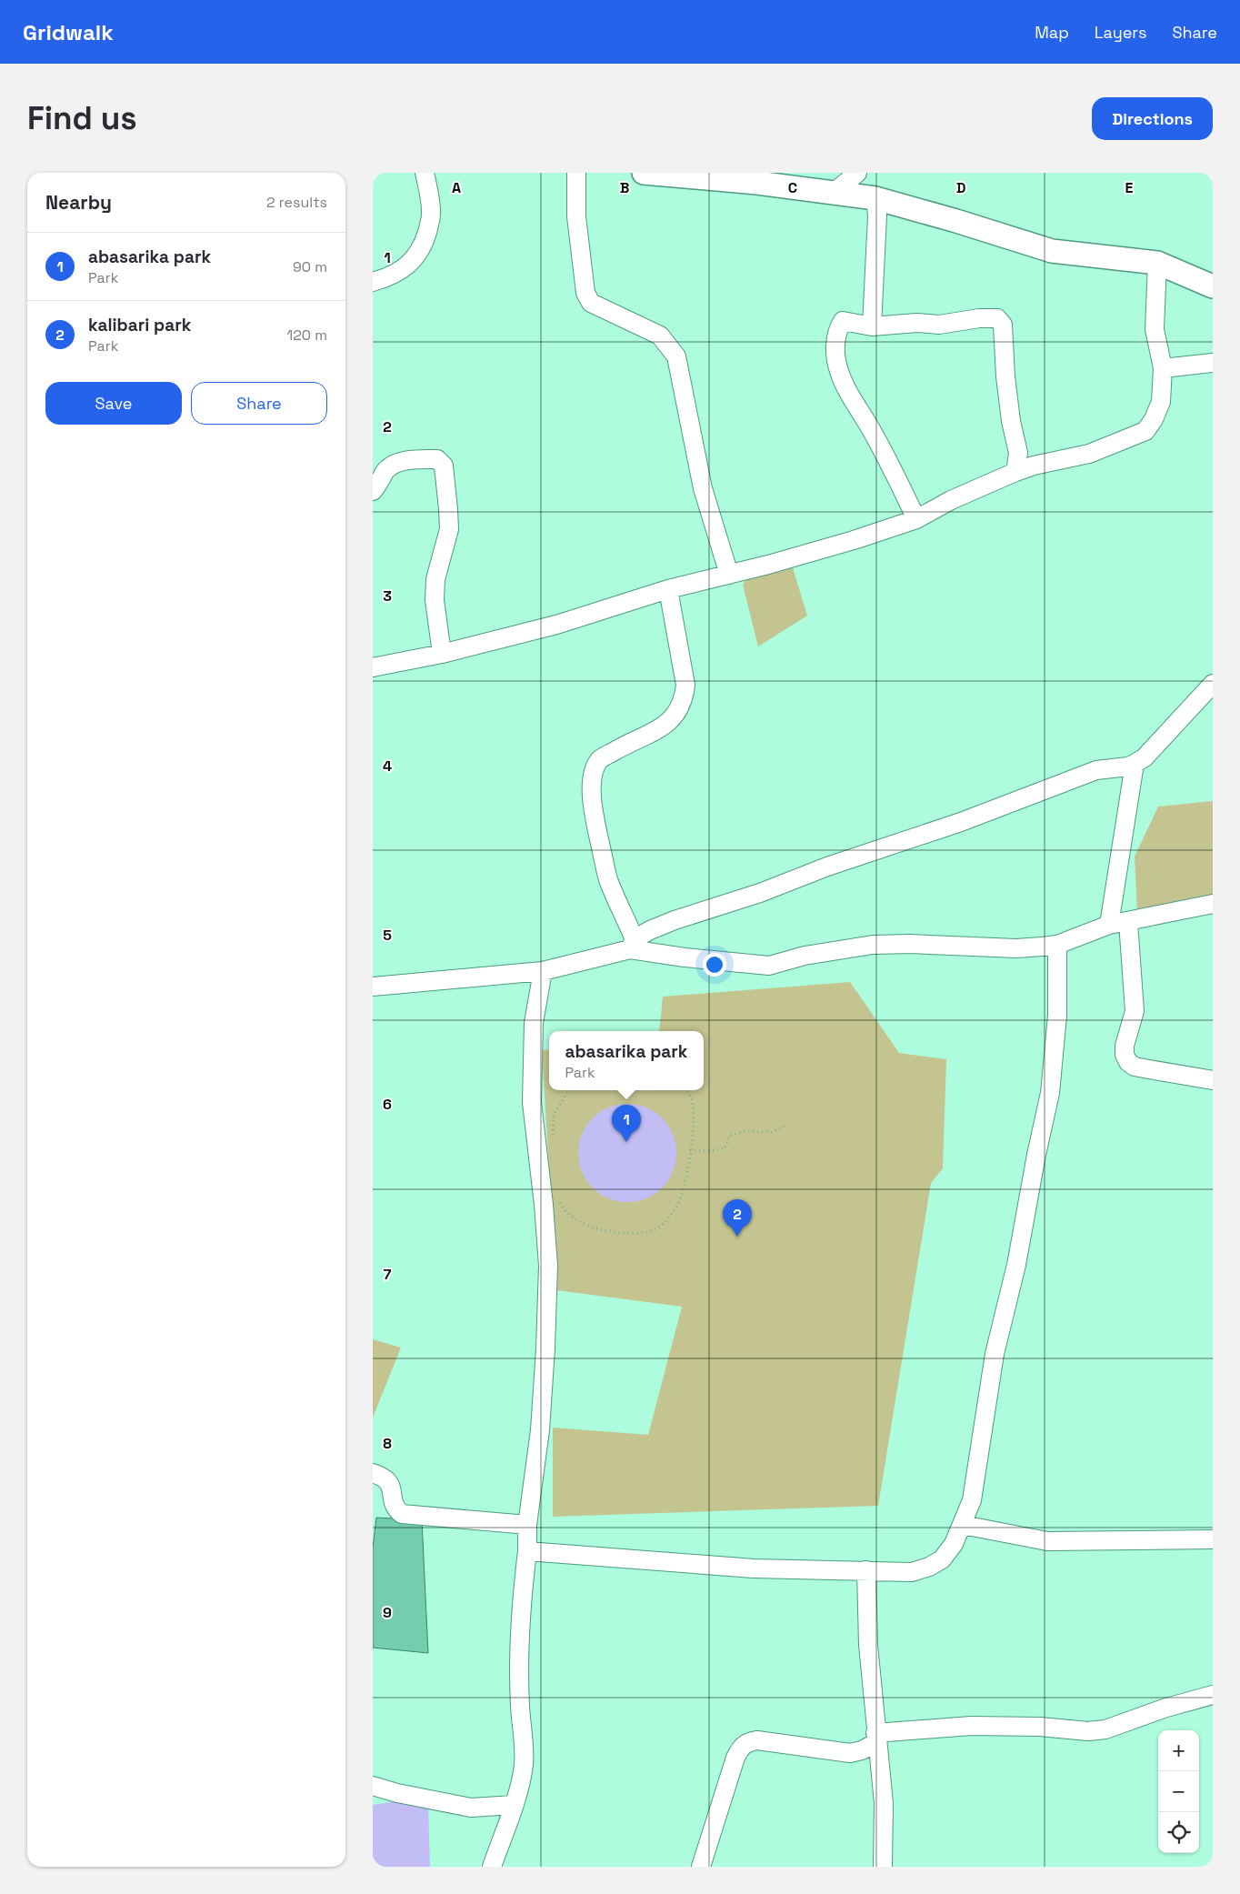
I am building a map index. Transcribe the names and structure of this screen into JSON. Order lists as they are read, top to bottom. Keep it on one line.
{"page":{"header":"Gridwalk","nav":["Map","Layers","Share"],"buttons":["Directions",["Save","Share"]],"title":"Find us","heading":["Nearby","2 results"],"list":[{"mark":"1","name":"abasarika park","note":"Park","value":"90 m"},{"mark":"2","name":"kalibari park","note":"Park","value":"120 m"}],"popup":["abasarika park","Park"],"pins":["1","2"],"map_buttons":["+","−"]},"grid":{"columns":["A","B","C","D","E"],"rows":["1","2","3","4","5","6","7","8","9"]}}
